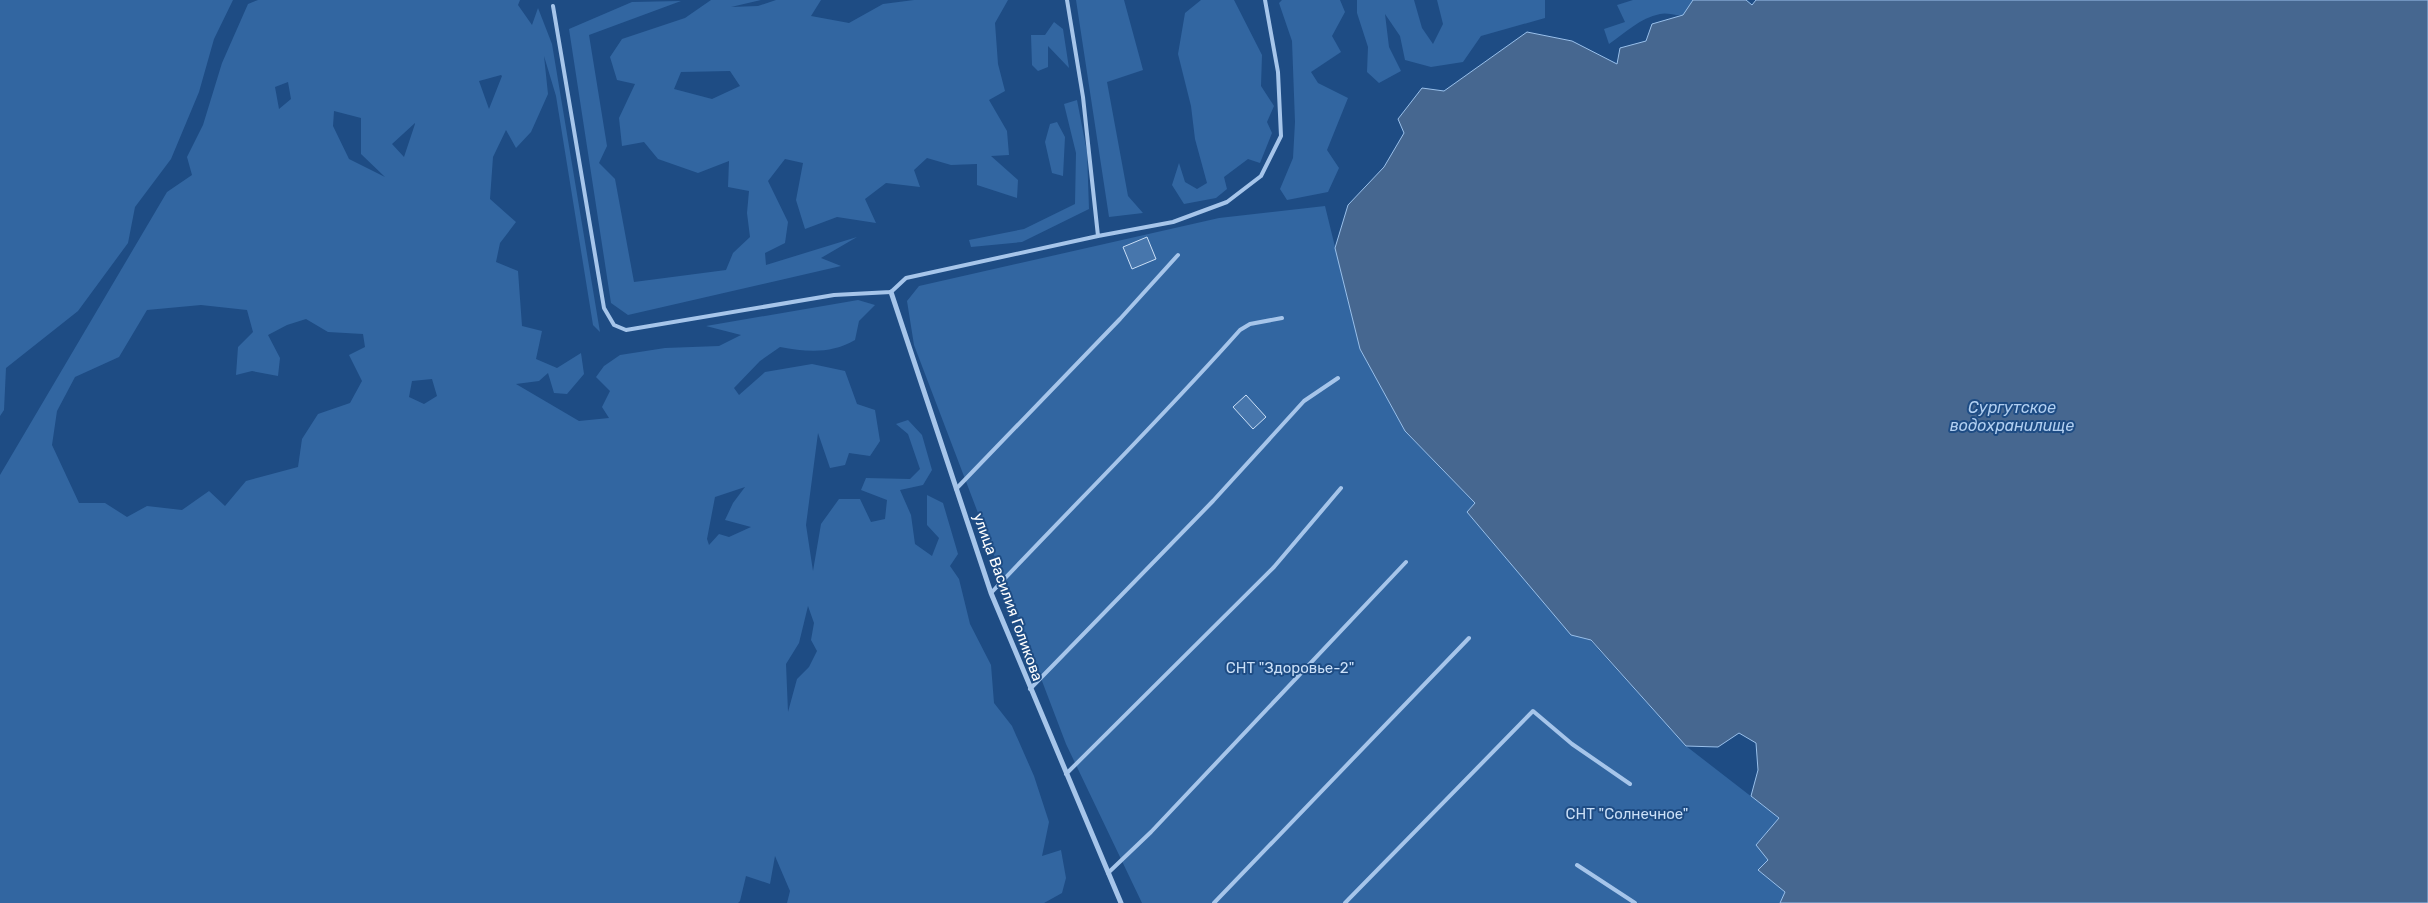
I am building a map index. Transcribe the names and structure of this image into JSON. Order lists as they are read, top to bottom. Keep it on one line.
{"streets":{"street":["улица Василия Голикова"]},"water":["Сургутское водохранилище"],"parks":["СНТ \"Здоровье-2\"","СНТ \"Солнечное\""]}
